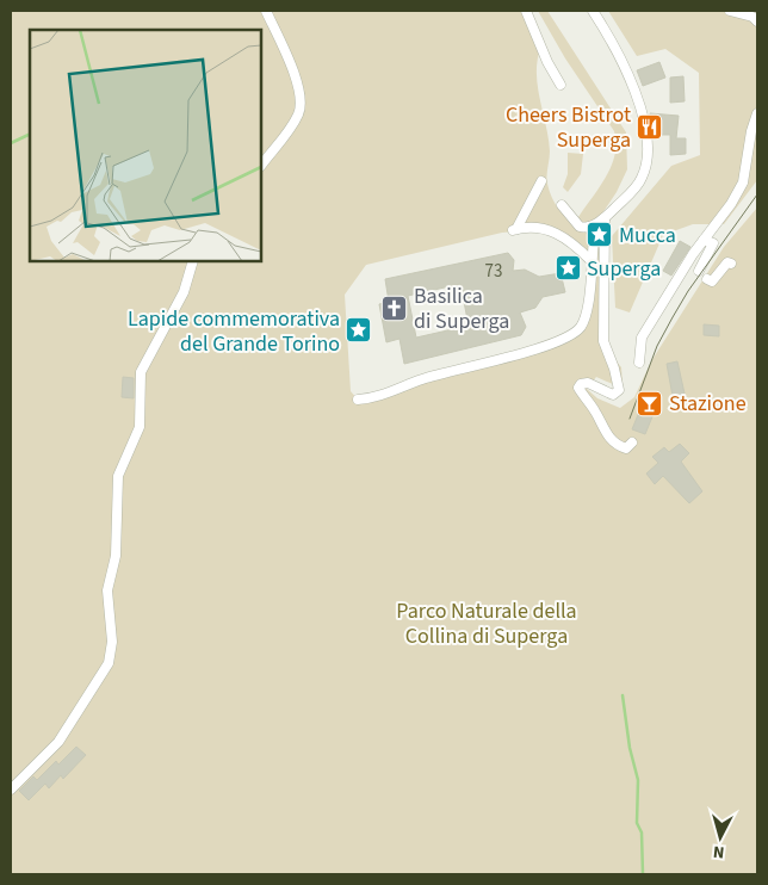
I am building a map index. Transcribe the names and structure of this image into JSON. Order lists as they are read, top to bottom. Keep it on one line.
{"parks":["Parco Naturale della Collina di Superga"],"places":{"restaurant":["Cheers Bistrot Superga"],"place":["Mucca","Superga","Lapide commemorativa del Grande Torino"],"church":["Basilica di Superga"],"bar":["Stazione"]},"house_numbers":["73"],"north":"bottom"}
